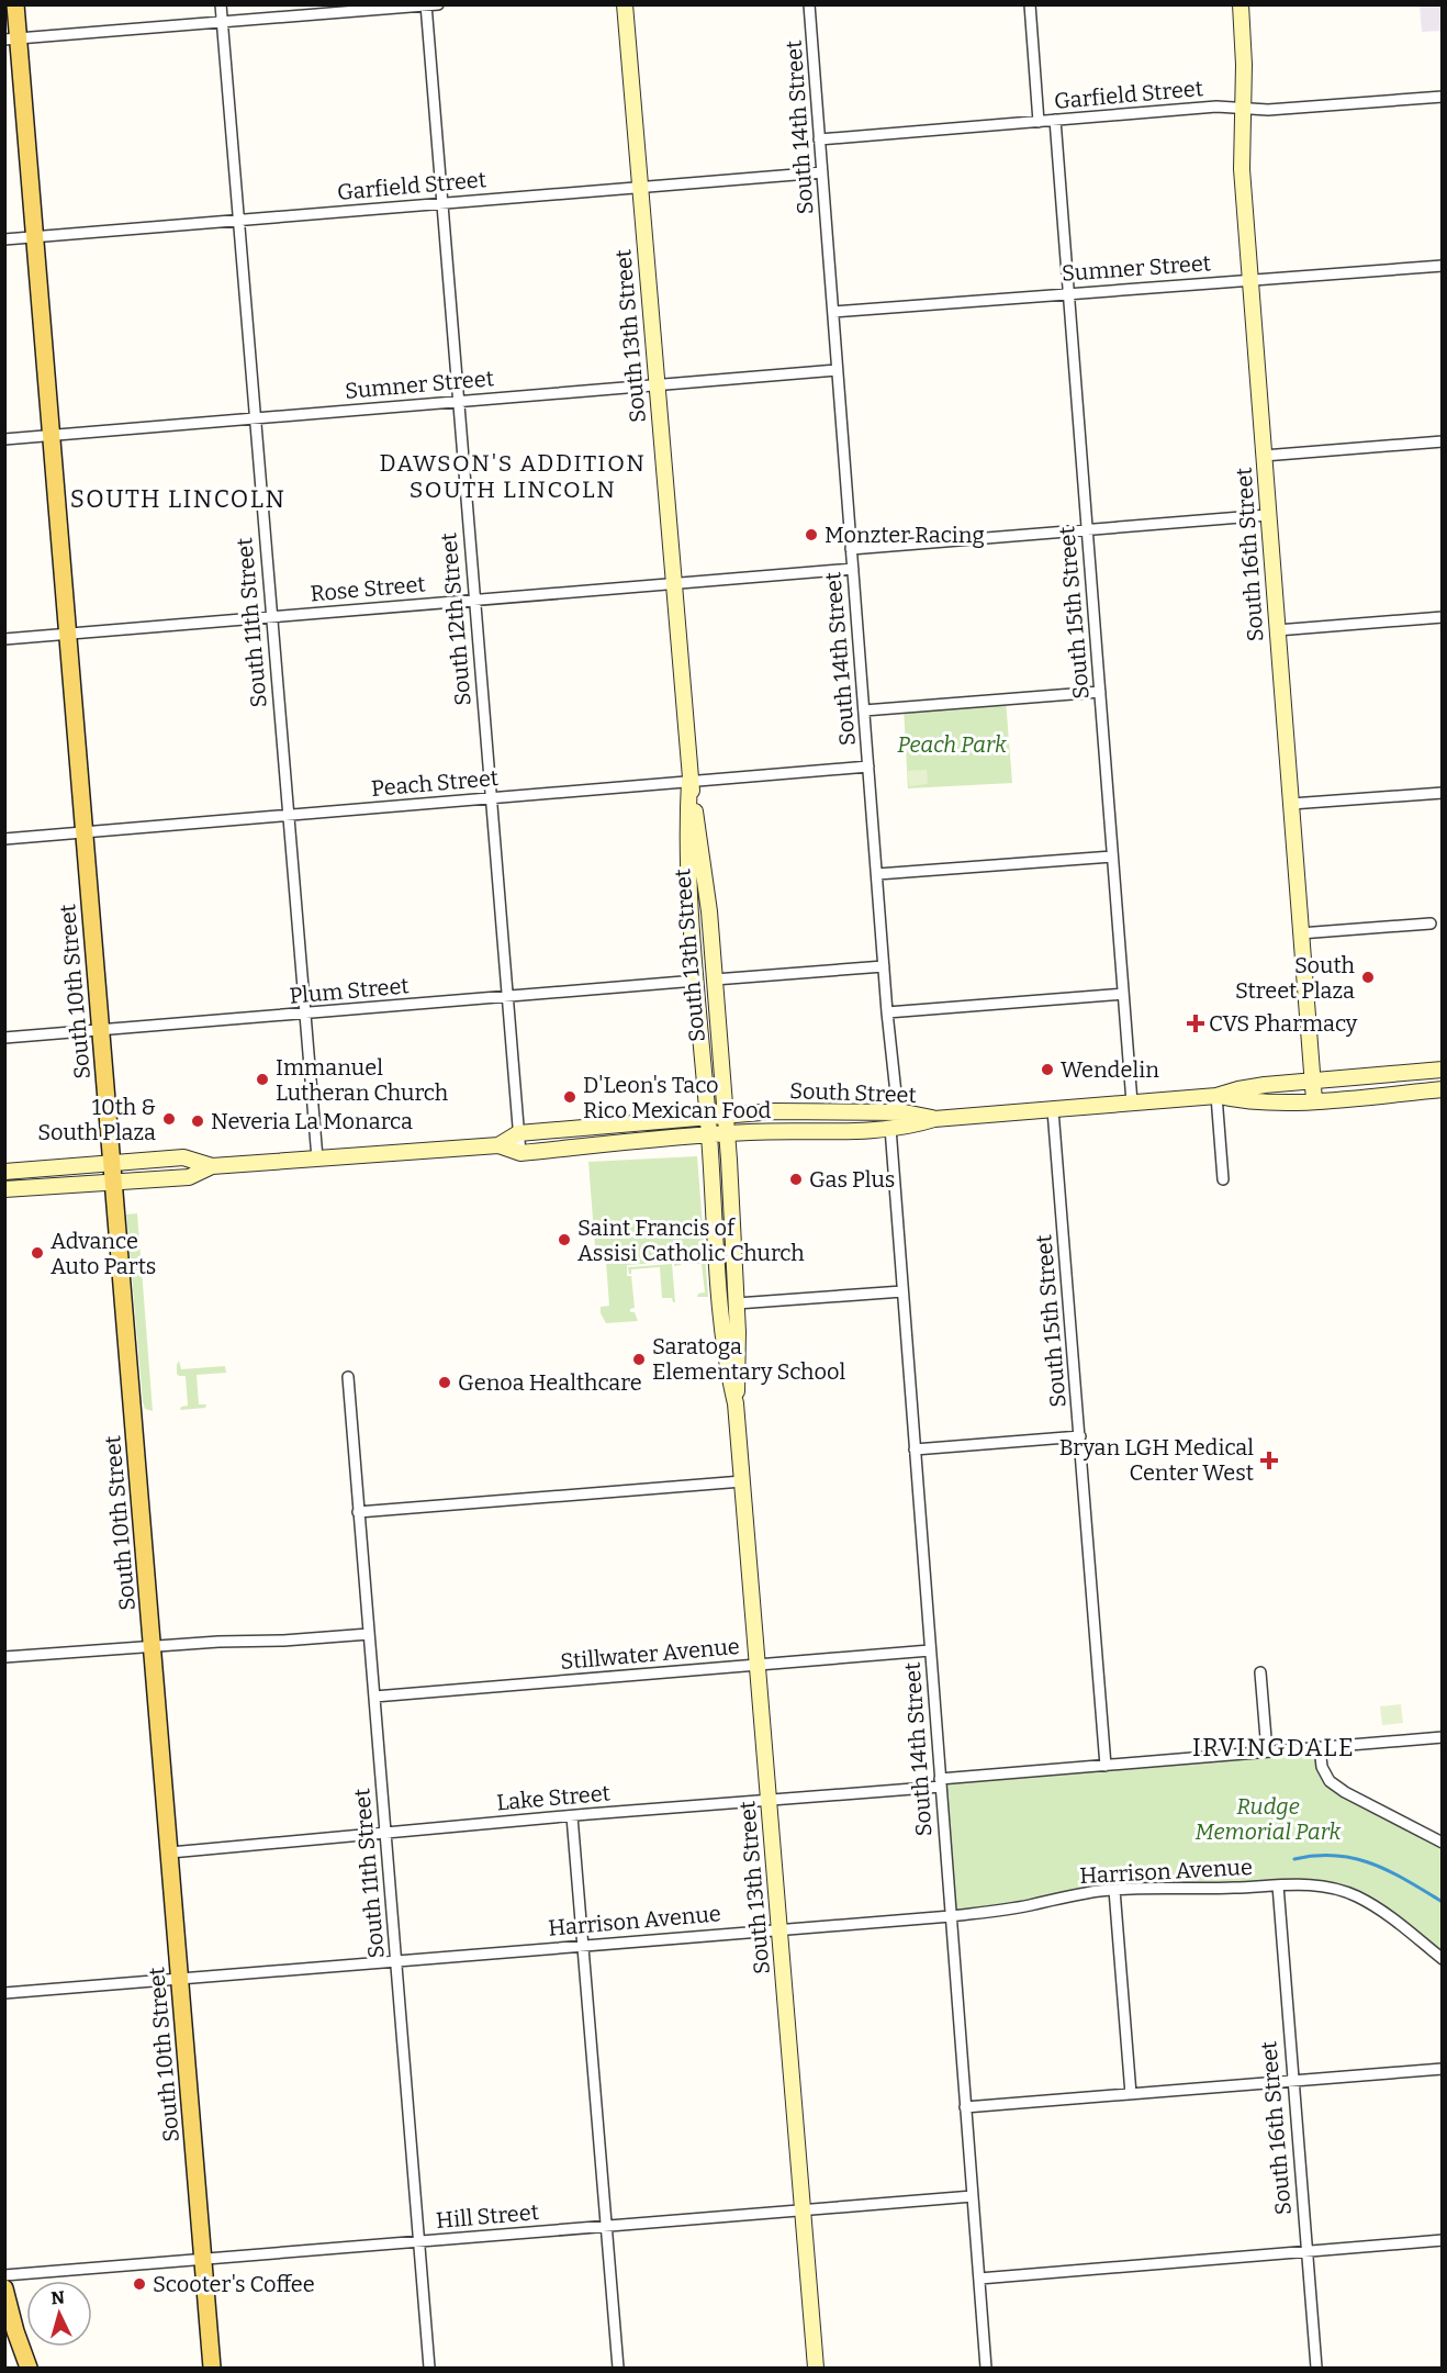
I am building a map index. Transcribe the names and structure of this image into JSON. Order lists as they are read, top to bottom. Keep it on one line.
{"streets":{"main road":["South 13th Street","South 16th Street","South 10th Street","South Street"],"street":["Garfield Street","South 14th Street","Sumner Street","Rose Street","South 15th Street","South 12th Street","South 11th Street","Peach Street","Plum Street","Stillwater Avenue","Lake Street","Harrison Avenue","Hill Street"]},"crossings":[["Garfield Street","South 14th Street"],["Garfield Street","South 13th Street"],["Garfield Street","South 16th Street"],["Garfield Street","South 15th Street"],["Garfield Street","South 12th Street"],["Garfield Street","South 11th Street"],["Garfield Street","South 10th Street"],["South 14th Street","Sumner Street"],["South 14th Street","Rose Street"],["South 14th Street","Peach Street"],["South 14th Street","South Street"],["South 14th Street","Stillwater Avenue"],["South 14th Street","Lake Street"],["South 14th Street","Harrison Avenue"],["South 14th Street","Hill Street"],["Sumner Street","South 13th Street"],["Sumner Street","South 16th Street"],["Sumner Street","South 15th Street"],["Sumner Street","South 12th Street"],["Sumner Street","South 11th Street"],["Sumner Street","South 10th Street"],["South 13th Street","Rose Street"],["South 13th Street","Peach Street"],["South 13th Street","Plum Street"],["South 13th Street","South Street"],["South 13th Street","Stillwater Avenue"],["South 13th Street","Lake Street"],["South 13th Street","Harrison Avenue"],["South 13th Street","Hill Street"],["South 16th Street","South Street"],["South 16th Street","Harrison Avenue"],["Rose Street","South 12th Street"],["Rose Street","South 11th Street"],["Rose Street","South 10th Street"],["South 15th Street","South Street"],["South 15th Street","Lake Street"],["South 12th Street","Peach Street"],["South 12th Street","Plum Street"],["South 12th Street","South Street"],["South 11th Street","Peach Street"],["South 11th Street","Plum Street"],["South 11th Street","South Street"],["South 11th Street","Stillwater Avenue"],["South 11th Street","Lake Street"],["South 11th Street","Harrison Avenue"],["South 11th Street","Hill Street"],["Peach Street","South 10th Street"],["Plum Street","South 10th Street"],["South 10th Street","South Street"],["South 10th Street","Lake Street"],["South 10th Street","Harrison Avenue"],["South 10th Street","Hill Street"]],"districts":["DAWSON'S ADDITION SOUTH LINCOLN","SOUTH LINCOLN","IRVINGDALE"],"parks":["Peach Park","Rudge Memorial Park"],"places":{"other":["Monzter Racing","South Street Plaza","Wendelin","Immanuel Lutheran Church","D'Leon's Taco Rico Mexican Food","10th & South Plaza","Neveria La Monarca","Gas Plus","Saint Francis of Assisi Catholic Church","Advance Auto Parts","Saratoga Elementary School","Genoa Healthcare","Scooter's Coffee"],"health":["CVS Pharmacy","Bryan LGH Medical Center West"]},"north":"top"}
